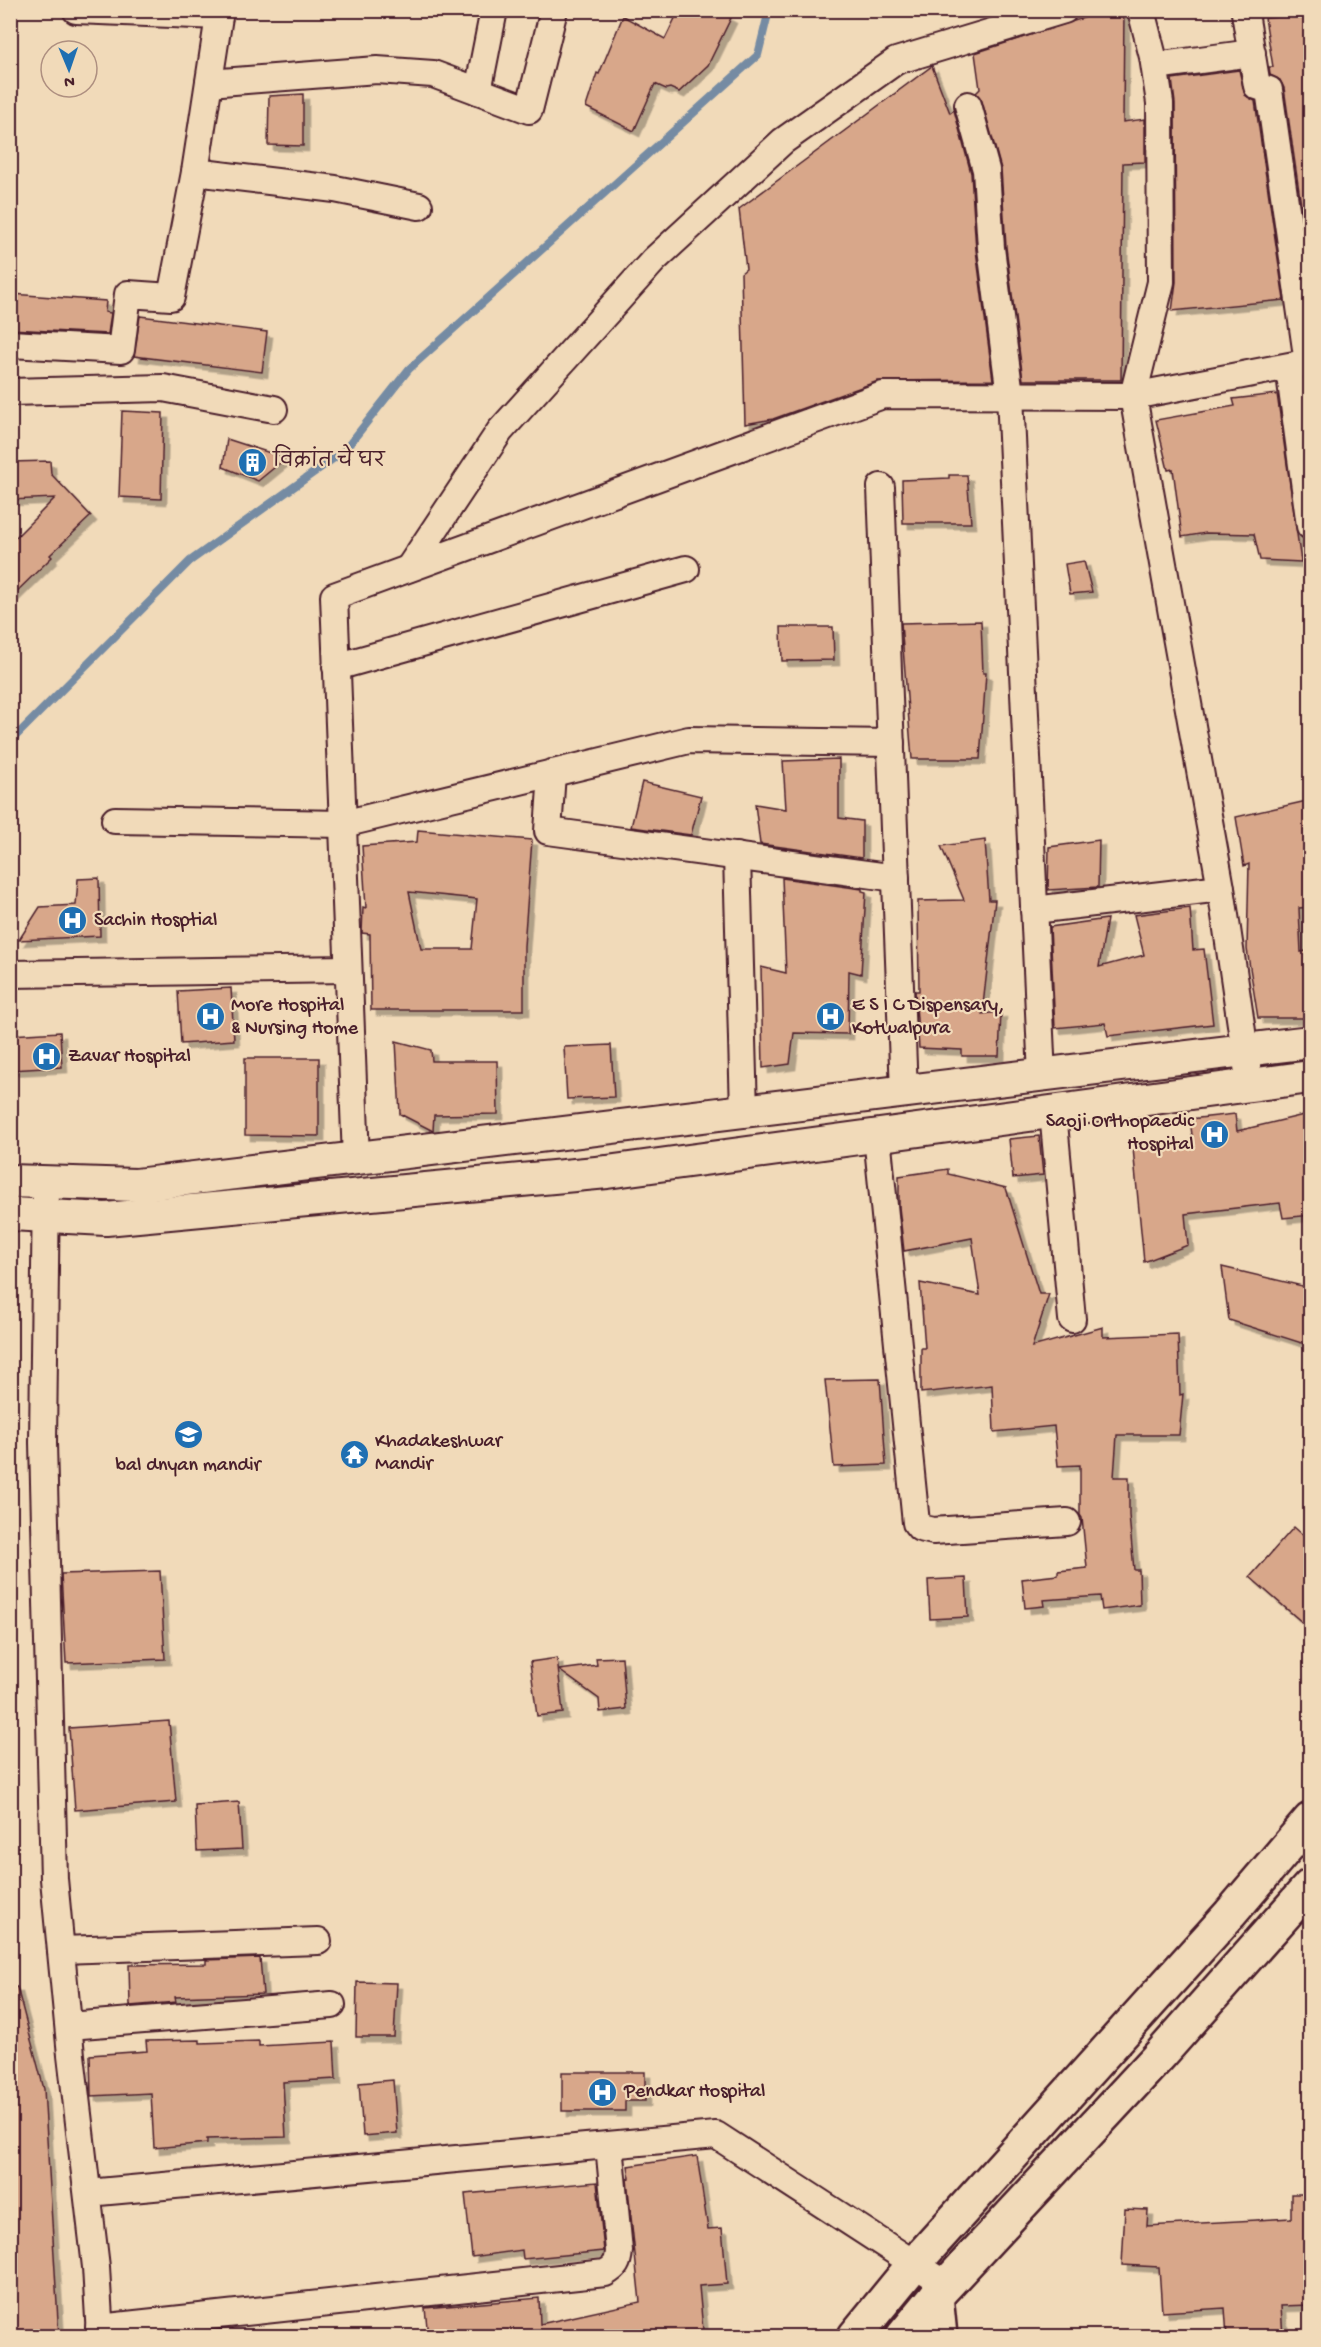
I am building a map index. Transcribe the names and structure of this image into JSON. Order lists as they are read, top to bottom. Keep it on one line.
{"places":{"building":["विक्रांत चे घर"],"hospital":["Sachin Hosptial","More Hospital & Nursing Home","E S I C Dispensary, Kotwalpura","Zavar Hospital","Saoji Orthopaedic Hospital","Pendkar Hospital"],"school or university":["bal dnyan mandir"],"temple":["Khadakeshwar Mandir"]},"north":"bottom"}
